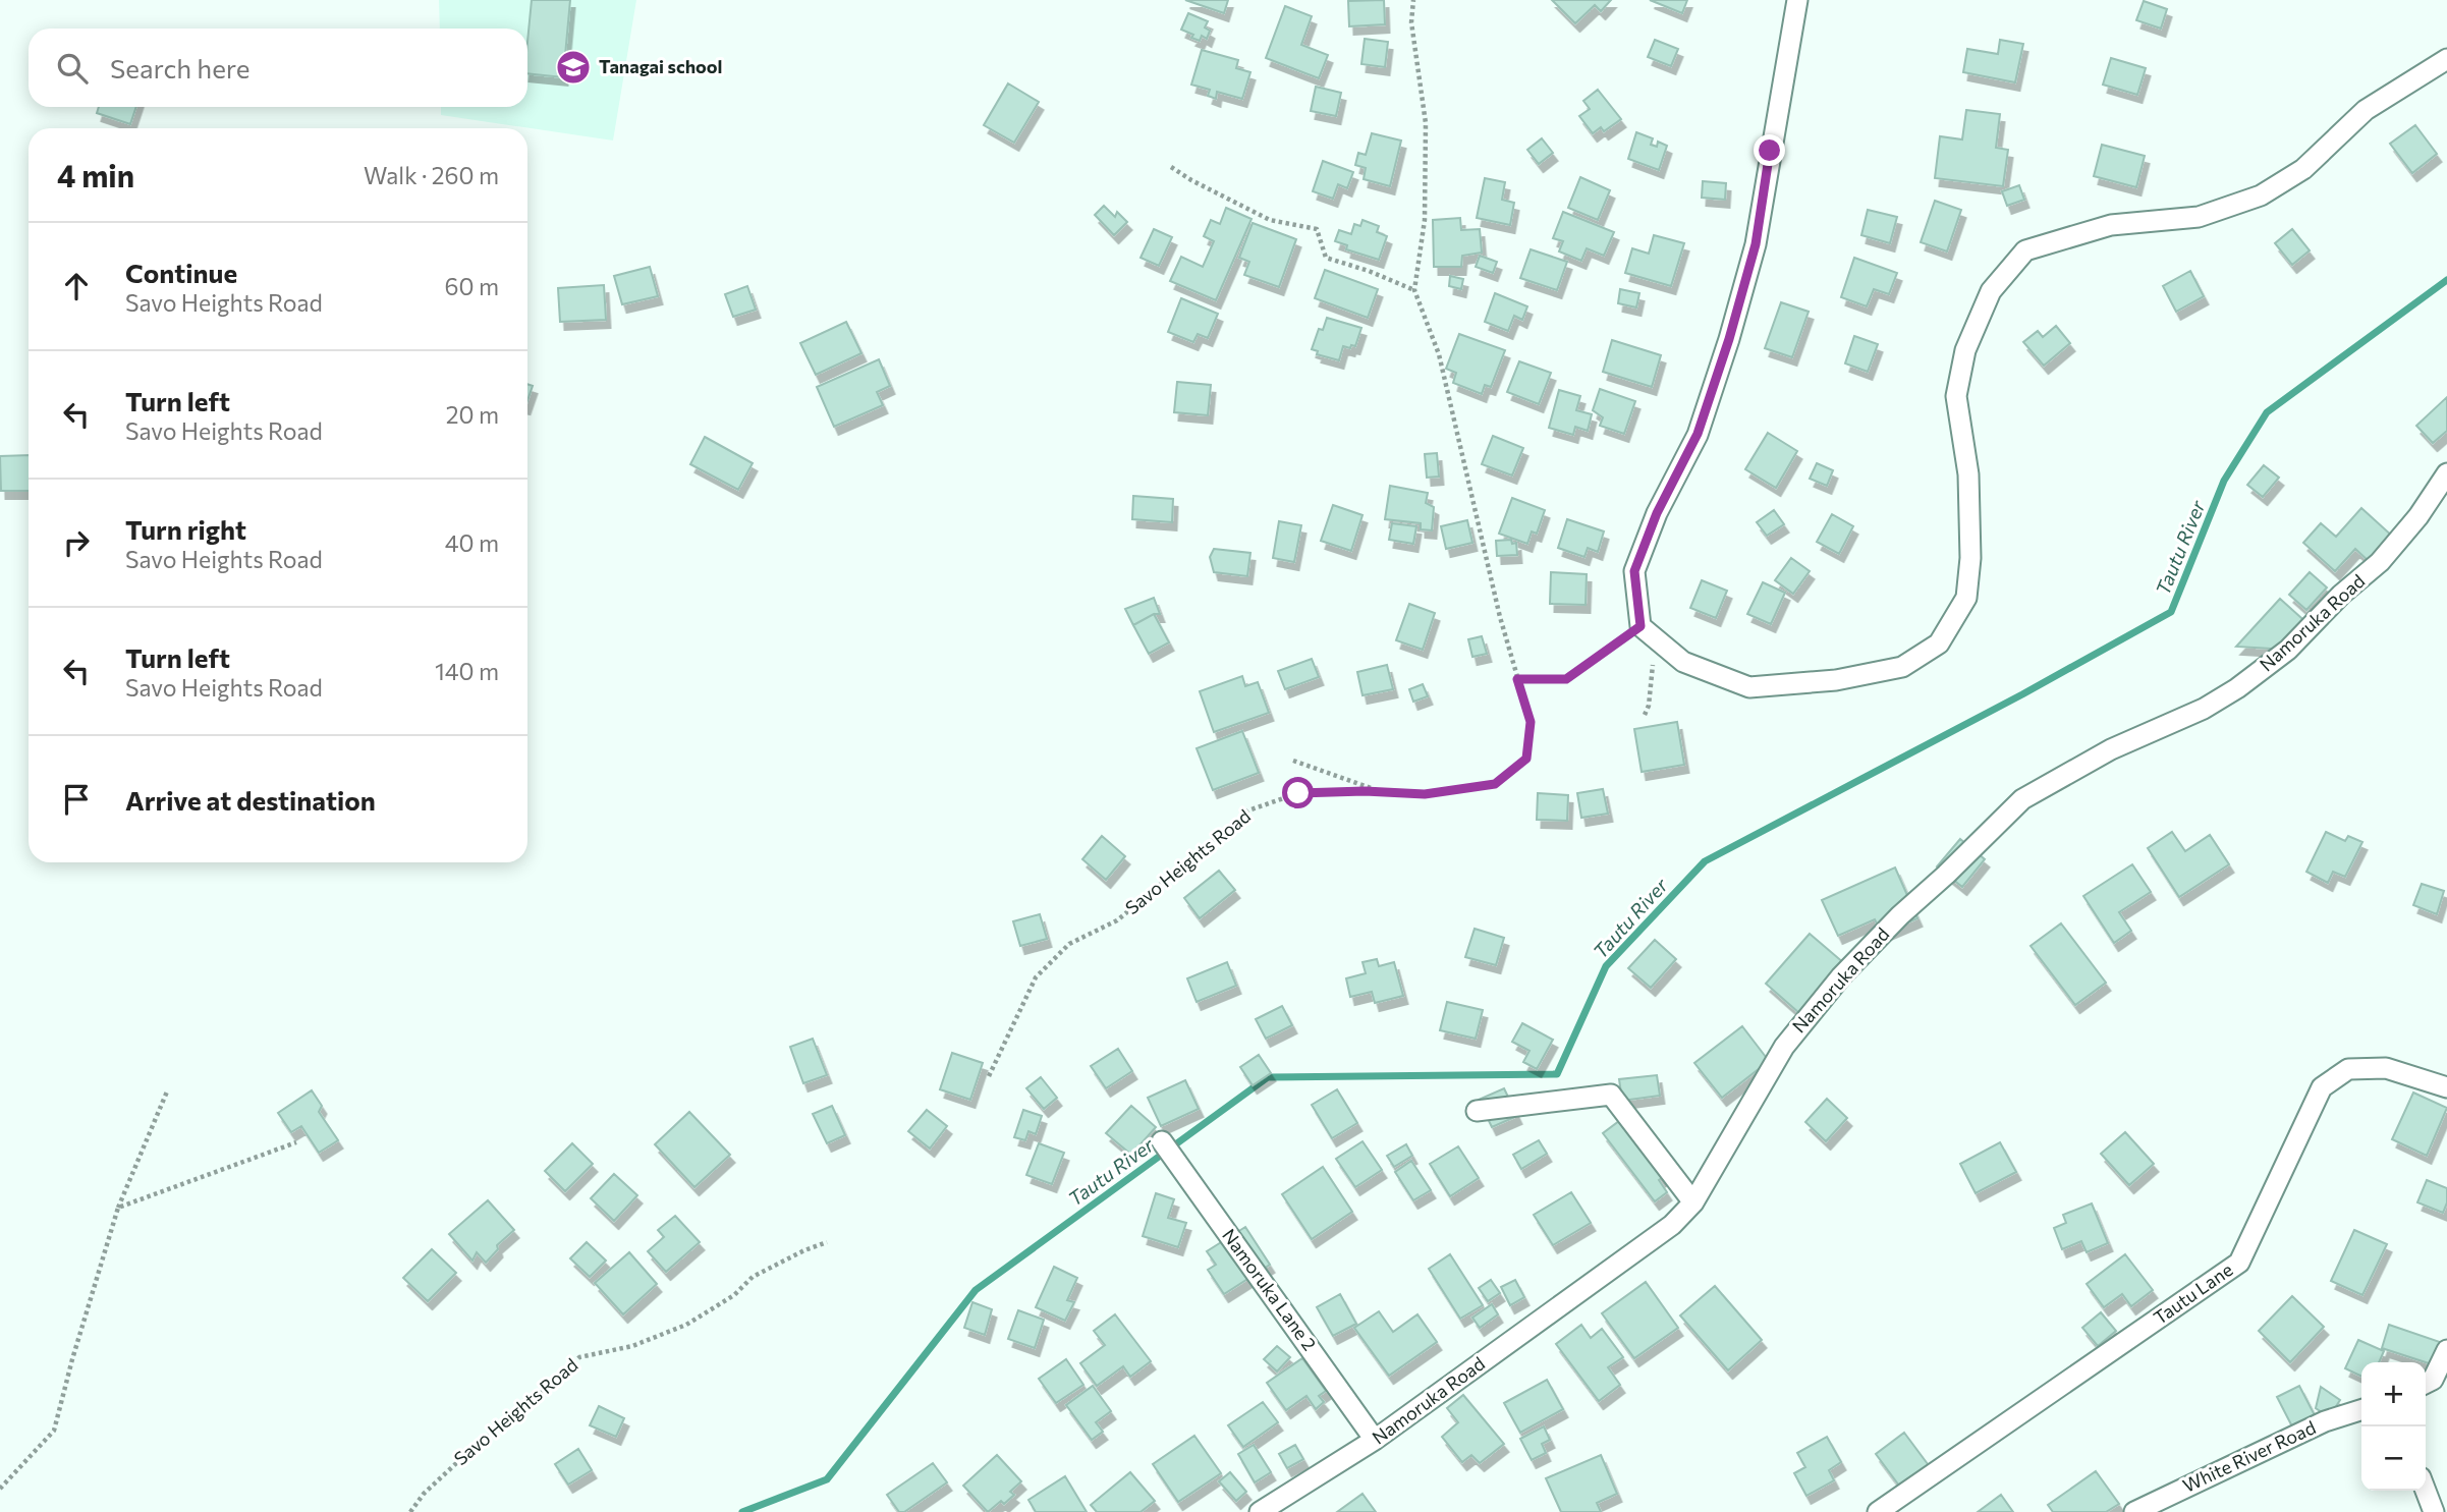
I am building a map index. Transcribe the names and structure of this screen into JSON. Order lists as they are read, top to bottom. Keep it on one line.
{"streets":{"street":["Namoruka Road","Namoruka Lane 2","Tautu Lane","White River Road"],"path":["Savo Heights Road"]},"crossings":[["Namoruka Road","Namoruka Lane 2"]],"water":["Tautu River"],"places":{"school or university":["Tanagai school"]},"page":{"search":"Search here","heading":["4 min","Walk · 260 m"],"list":[["Continue","Savo Heights Road","60 m"],["Turn left","Savo Heights Road","20 m"],["Turn right","Savo Heights Road","40 m"],["Turn left","Savo Heights Road","140 m"],"Arrive at destination"],"map_buttons":["+","−"]}}
